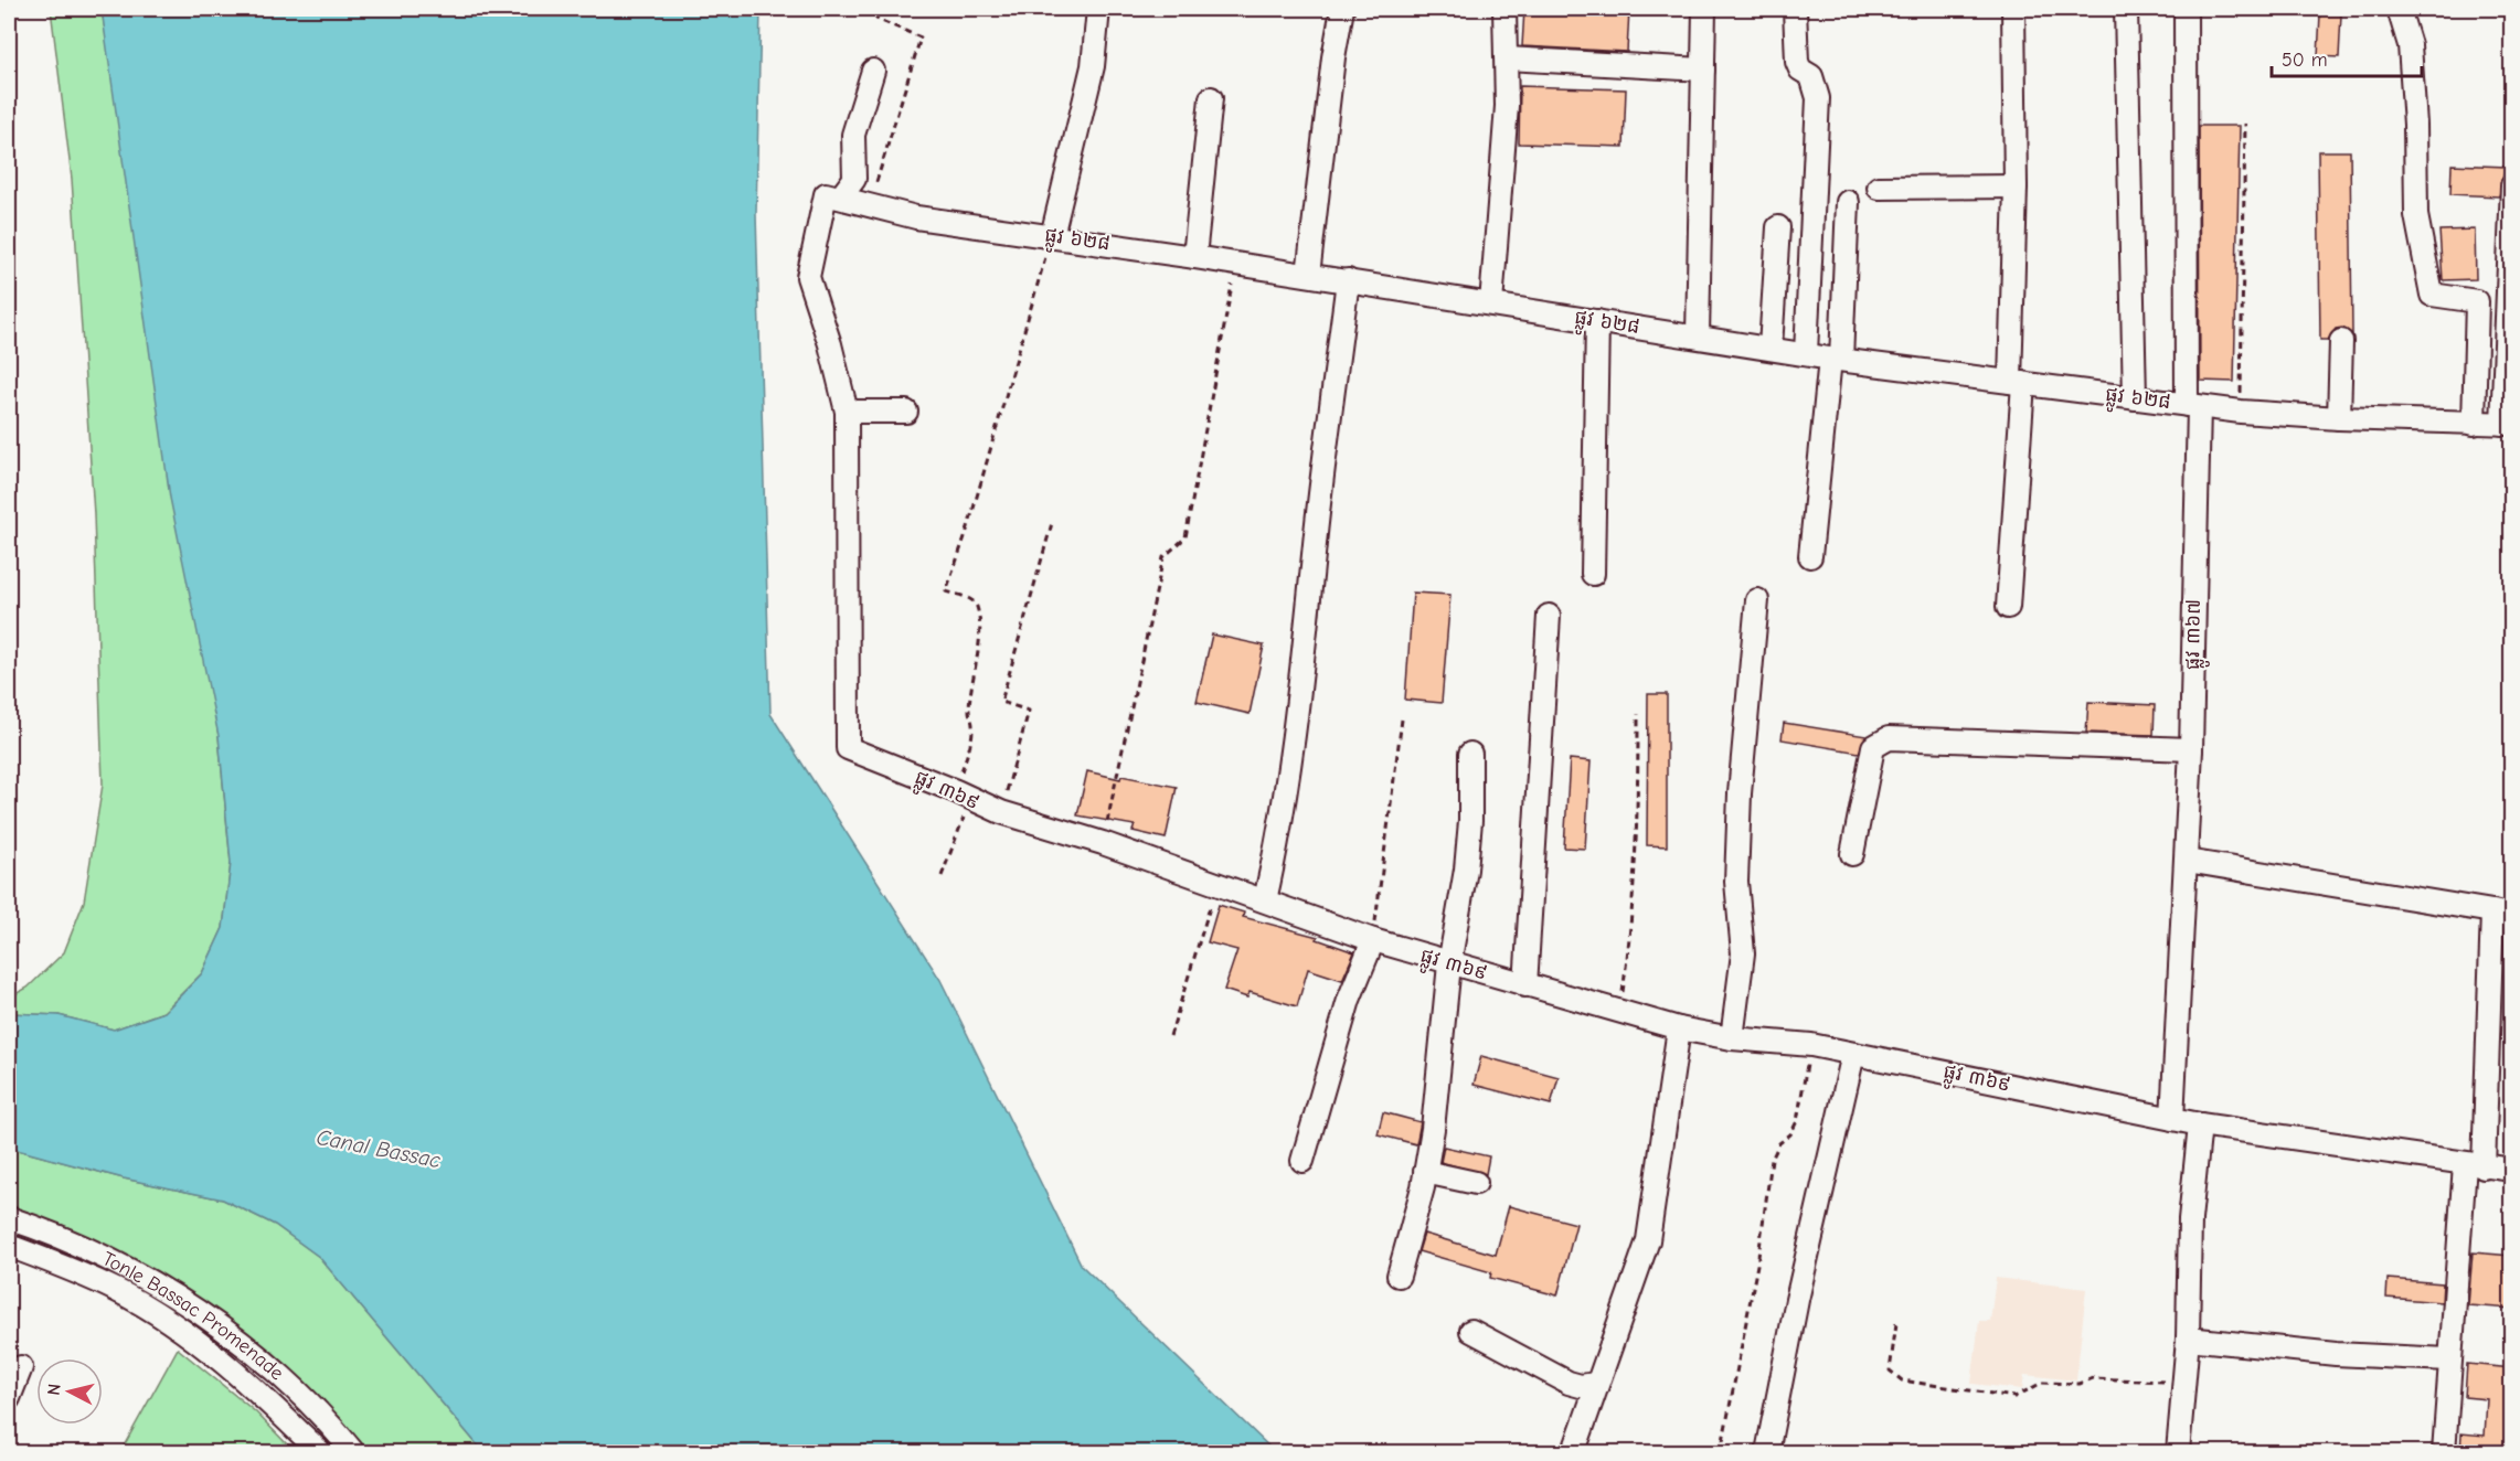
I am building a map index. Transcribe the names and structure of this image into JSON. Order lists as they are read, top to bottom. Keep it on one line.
{"streets":{"street":["ផ្លូវ ៦២៨","ផ្លូវ ៣៦៧","ផ្លូវ ៣៦៩","Tonle Bassac Promenade"]},"crossings":[["ផ្លូវ ៦២៨","ផ្លូវ ៣៦៧"],["ផ្លូវ ៦២៨","ផ្លូវ ៣៦៩"],["ផ្លូវ ៣៦៧","ផ្លូវ ៣៦៩"]],"water":["Canal Bassac"],"scale_bar":"50 m","north":"left"}
